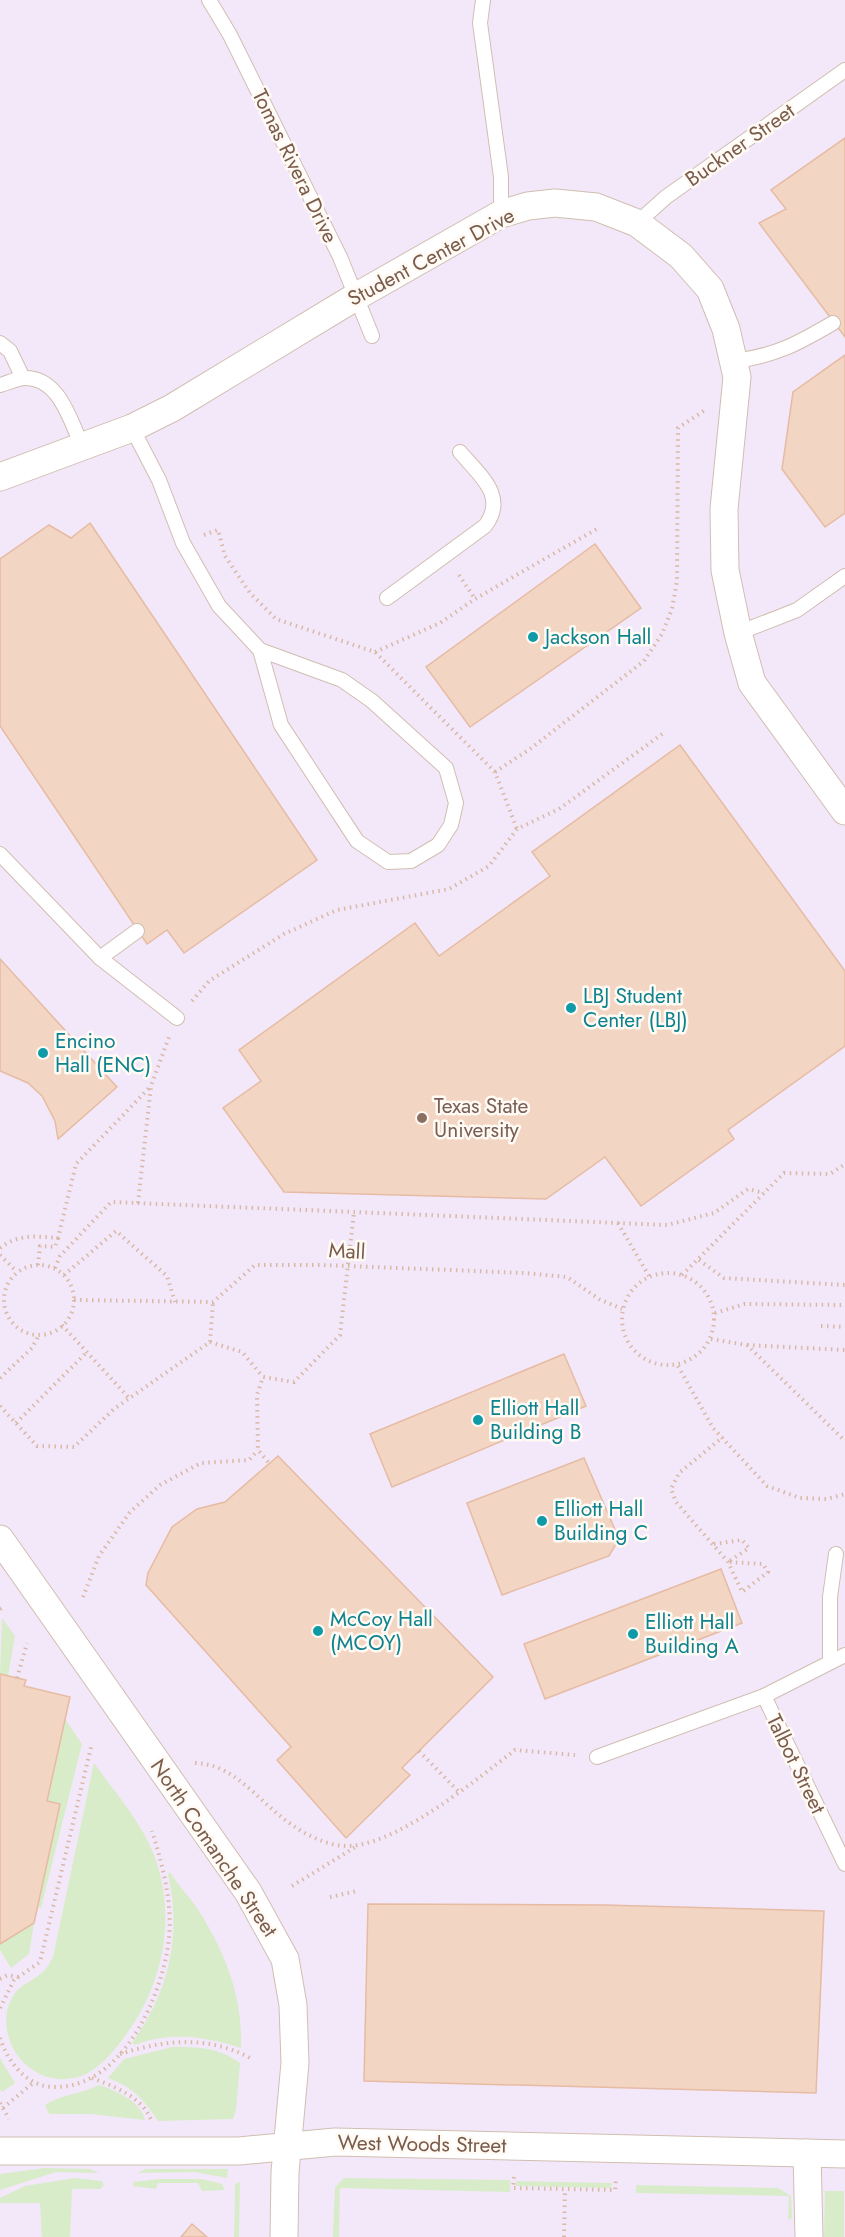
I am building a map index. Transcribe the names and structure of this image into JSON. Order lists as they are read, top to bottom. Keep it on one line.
{"streets":{"street":["Student Center Drive","North Comanche Street","West Woods Street"],"lane":["Buckner Street","Tomas Rivera Drive","Talbot Street"],"path":["Mall"]},"crossings":[["Buckner Street","Student Center Drive"],["Tomas Rivera Drive","Student Center Drive"],["North Comanche Street","West Woods Street"]],"places":["Jackson Hall","LBJ Student Center (LBJ)","Encino Hall (ENC)","Texas State University","Elliott Hall Building B","Elliott Hall Building C","McCoy Hall (MCOY)","Elliott Hall Building A"]}
